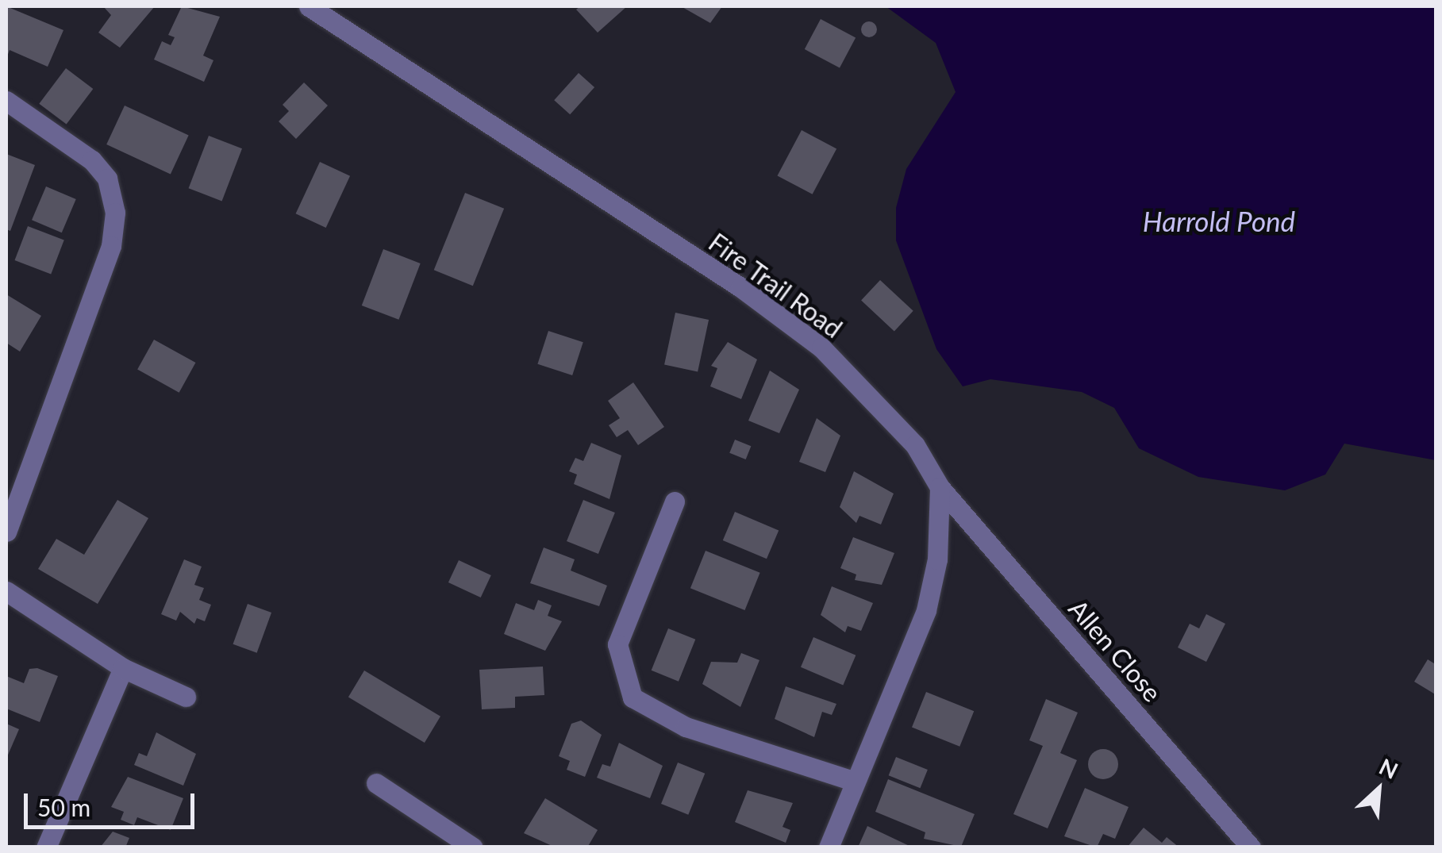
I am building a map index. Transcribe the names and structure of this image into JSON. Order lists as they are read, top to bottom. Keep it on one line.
{"streets":{"street":["Fire Trail Road","Allen Close"]},"crossings":[["Fire Trail Road","Allen Close"]],"water":["Harrold Pond"],"scale_bar":"50 m","north":"top right"}
